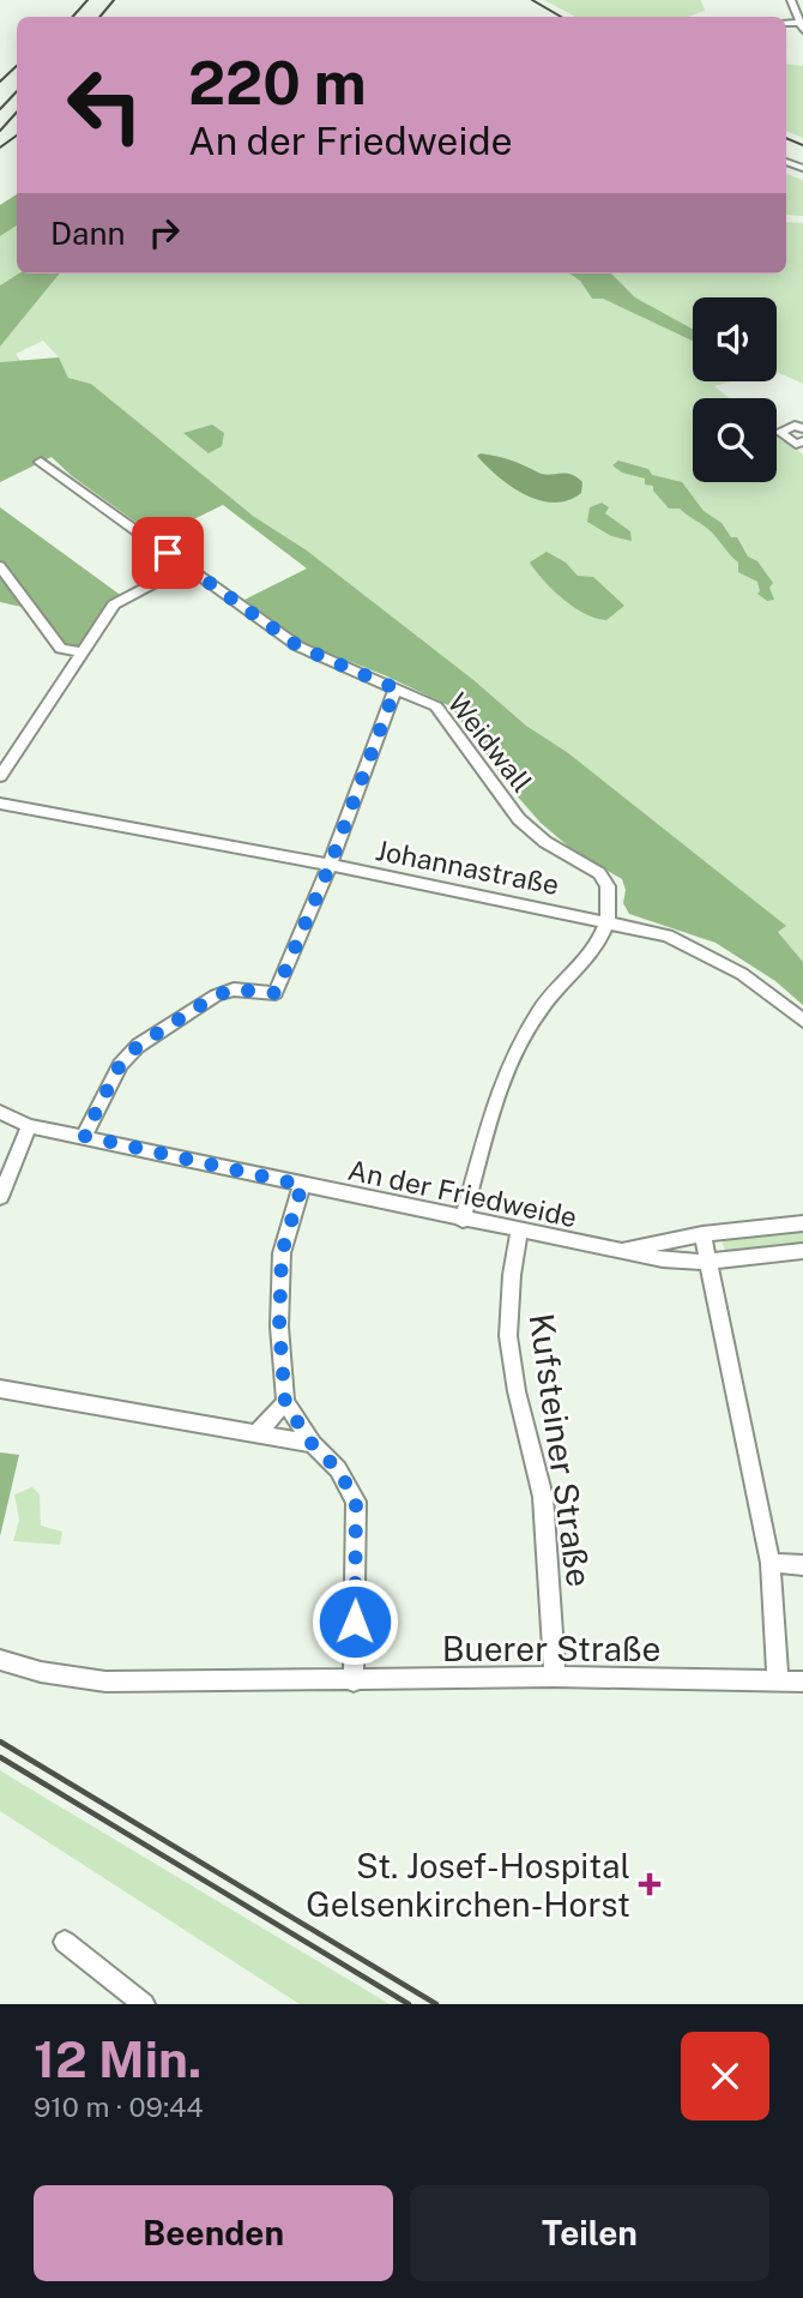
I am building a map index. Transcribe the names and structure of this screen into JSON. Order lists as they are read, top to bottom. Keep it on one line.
{"streets":{"street":["Weidwall","Johannastraße","An der Friedweide","Kufsteiner Straße","Buerer Straße"]},"crossings":[["Weidwall","Johannastraße"],["An der Friedweide","Kufsteiner Straße"],["Kufsteiner Straße","Buerer Straße"]],"places":{"health":["St. Josef-Hospital Gelsenkirchen-Horst"]},"page":{"turn":["220 m","An der Friedweide"],"then":"Dann","heading":["12 Min.","910 m · 09:44"],"buttons":["Beenden","Teilen"]}}
